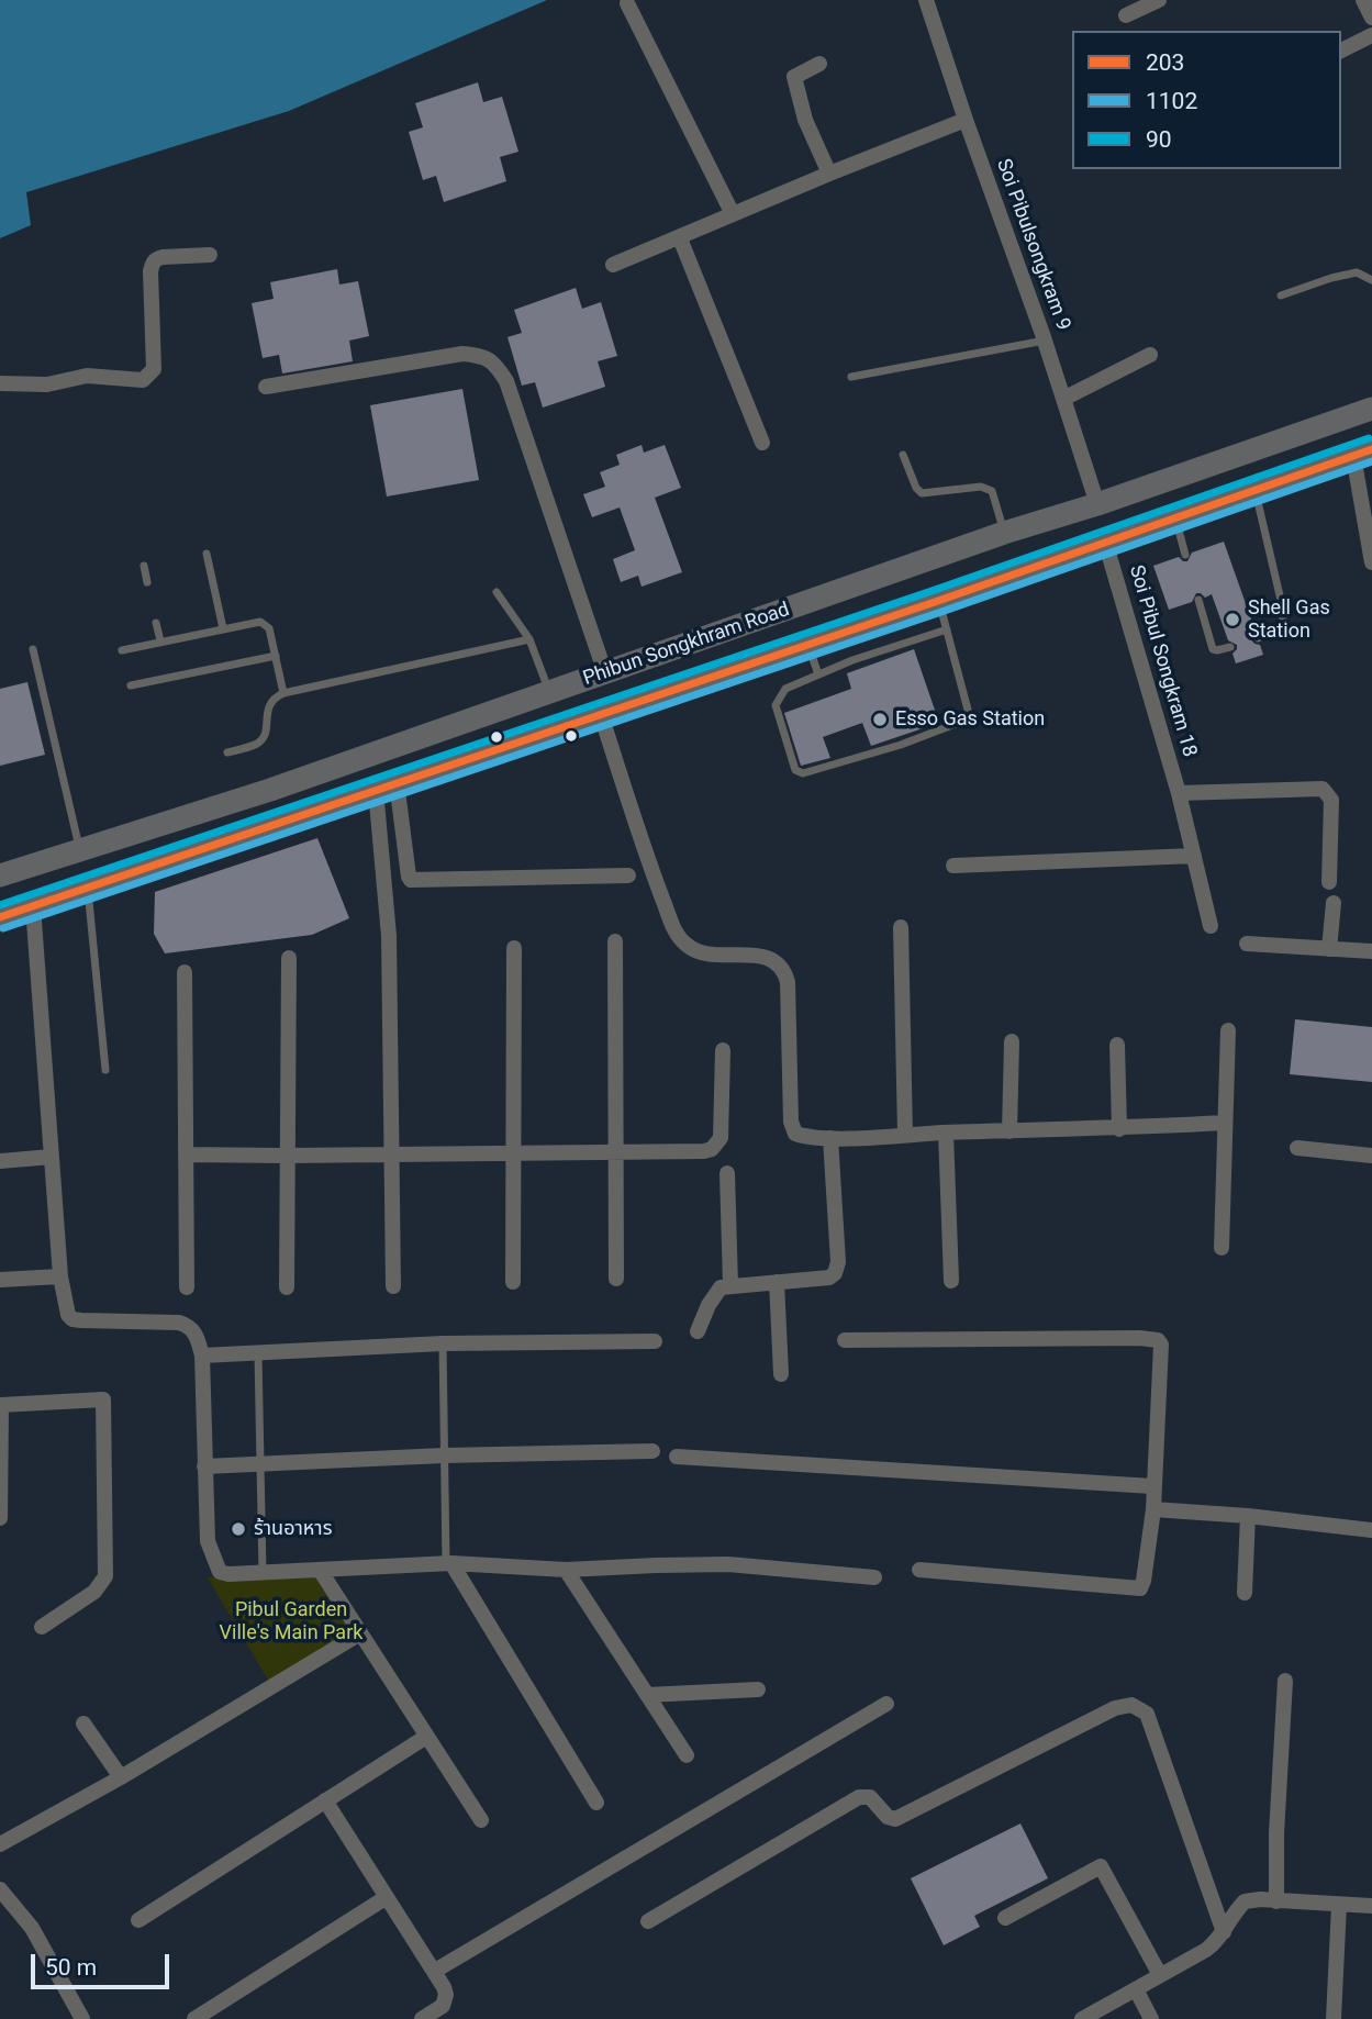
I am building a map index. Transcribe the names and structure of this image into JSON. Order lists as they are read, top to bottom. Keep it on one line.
{"streets":{"main road":["Phibun Songkhram Road"],"street":["Soi Pibulsongkram 9","Soi Pibul Songkram 18"]},"crossings":[["Soi Pibulsongkram 9","Phibun Songkhram Road"],["Phibun Songkhram Road","Soi Pibul Songkram 18"]],"parks":["Pibul Garden Ville's Main Park"],"places":["Shell Gas Station","Esso Gas Station","ร้านอาหาร"],"lines":["transit line 90","transit line 203","transit line 1102"],"legend":["203","1102","90"],"scale_bar":"50 m"}
